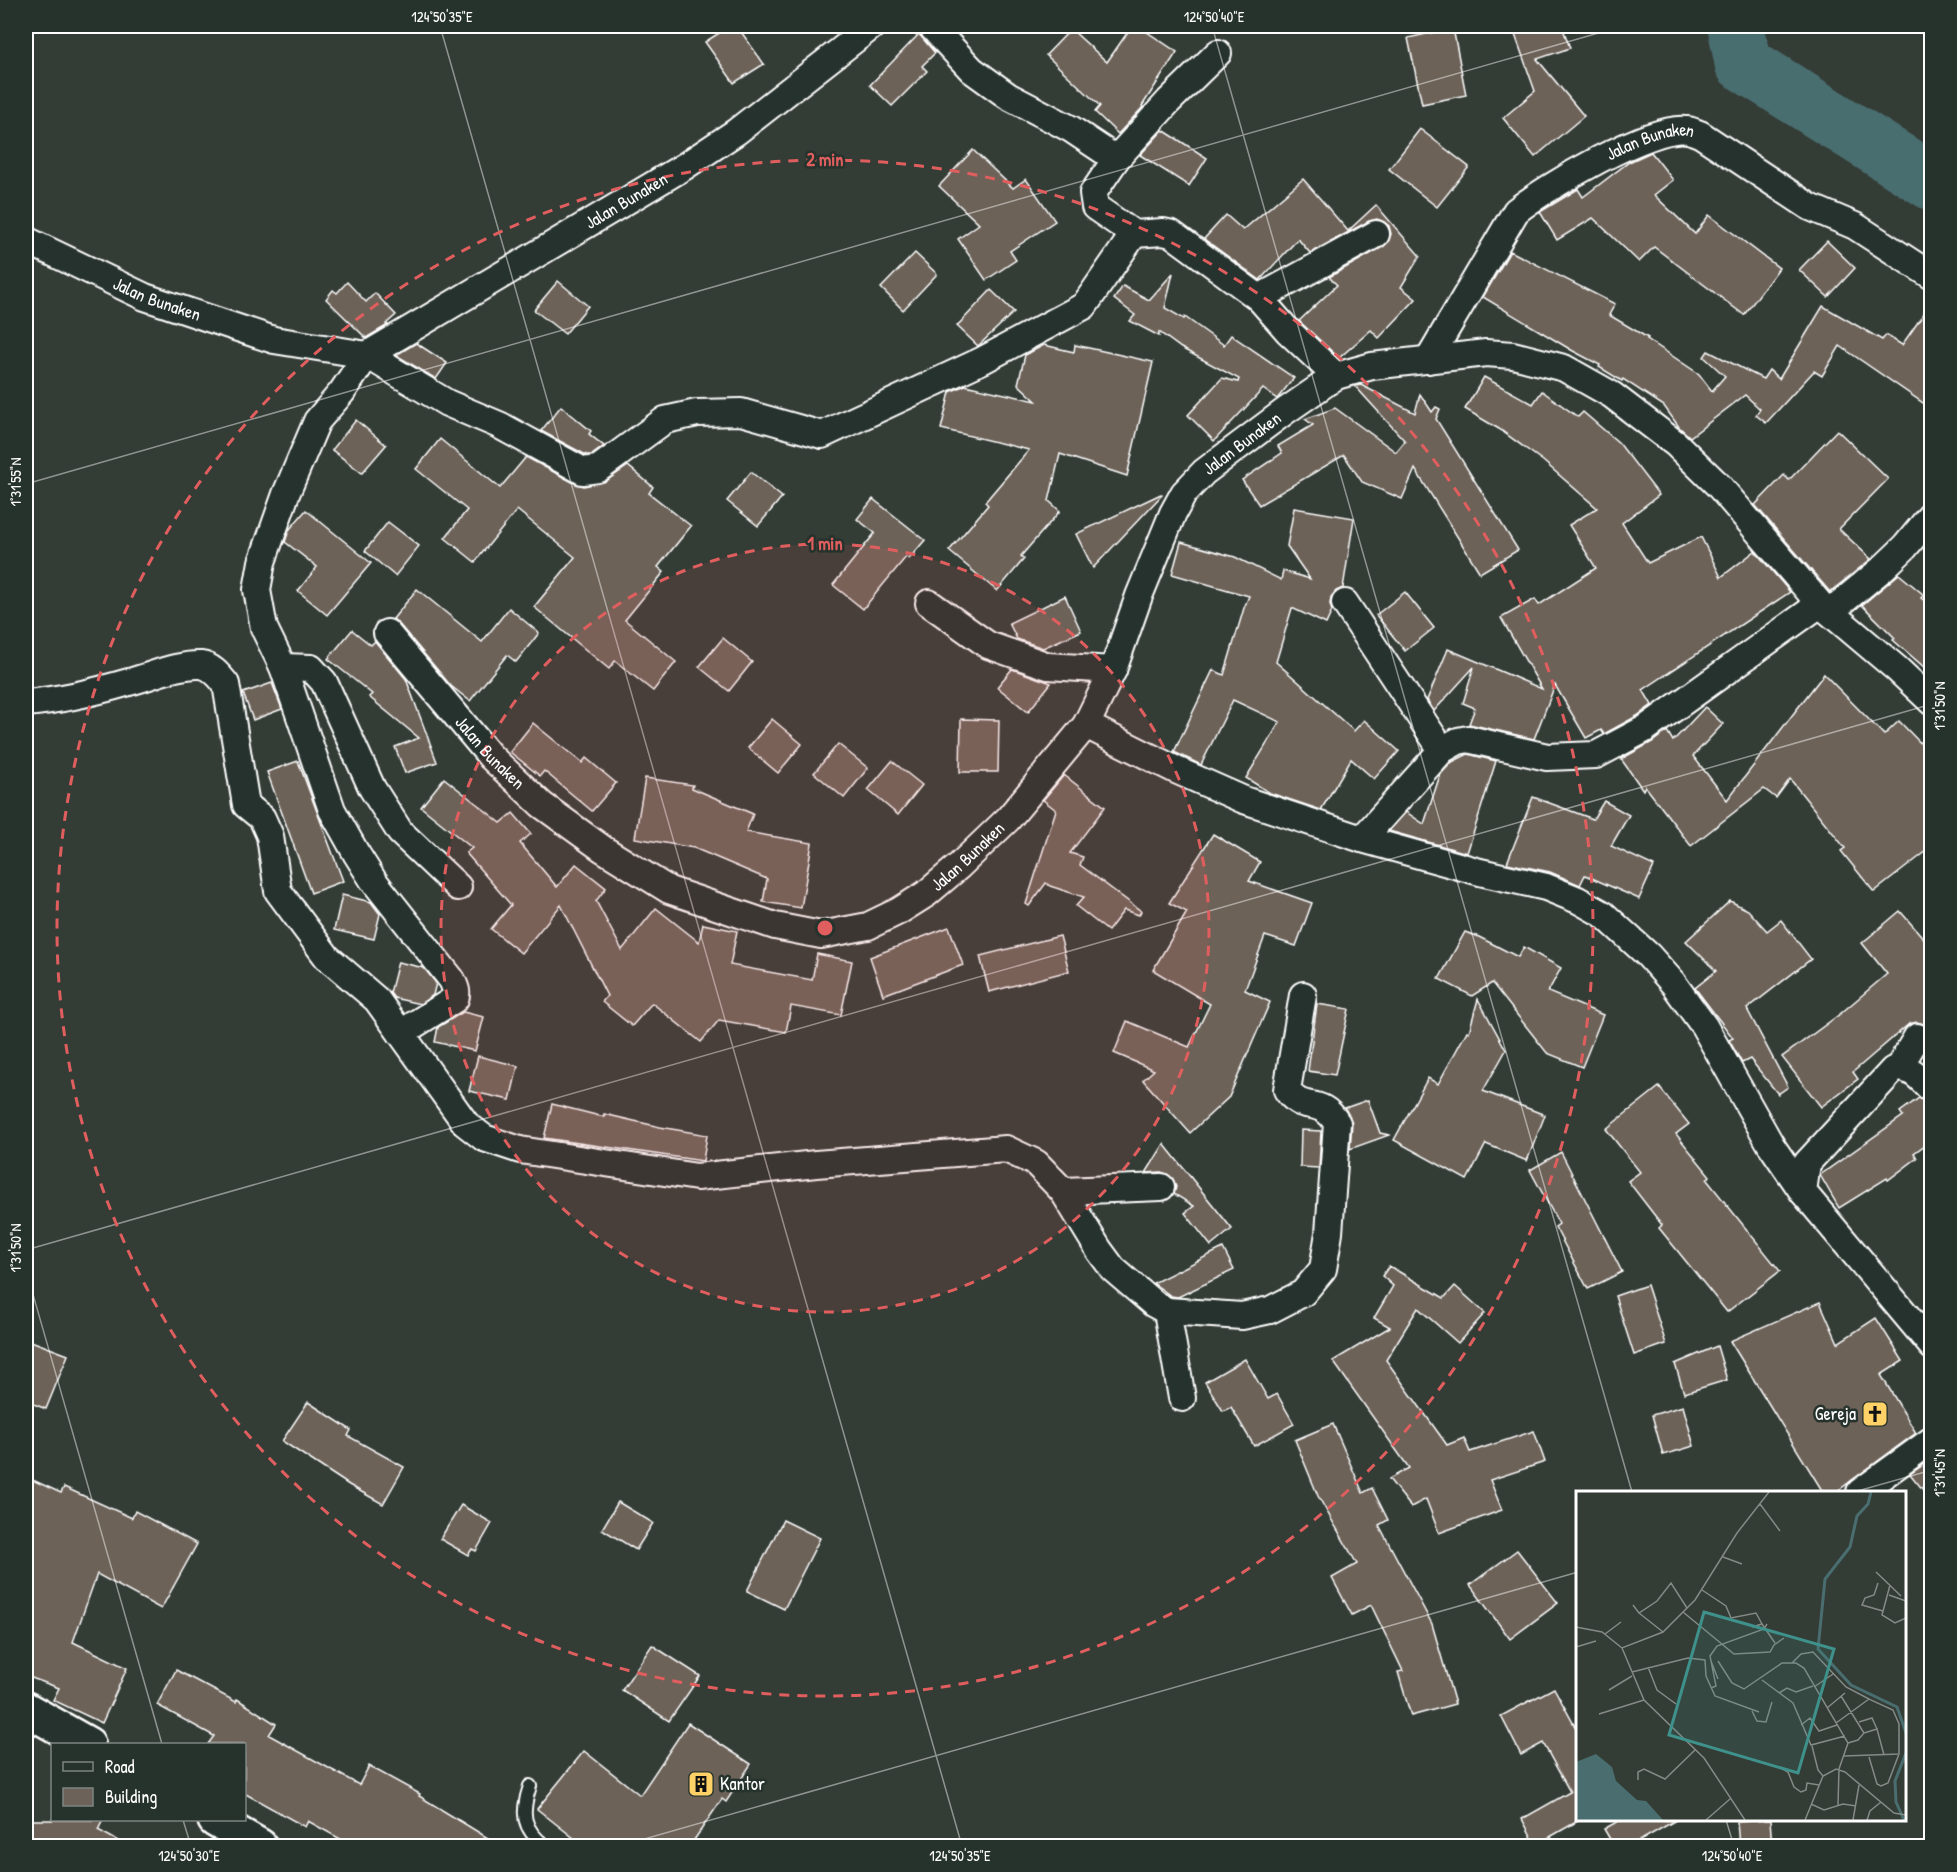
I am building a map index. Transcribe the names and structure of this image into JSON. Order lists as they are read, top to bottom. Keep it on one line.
{"streets":{"street":["Jalan Bunaken"]},"places":{"church":["Gereja"],"building":["Kantor"]},"legend":["Road","Building"],"coordinates":["124°50'35\"E","124°50'40\"E","1°31'55\"N","1°31'50\"N","1°31'45\"N","124°50'30\"E"],"rings":["2 min","1 min"]}
